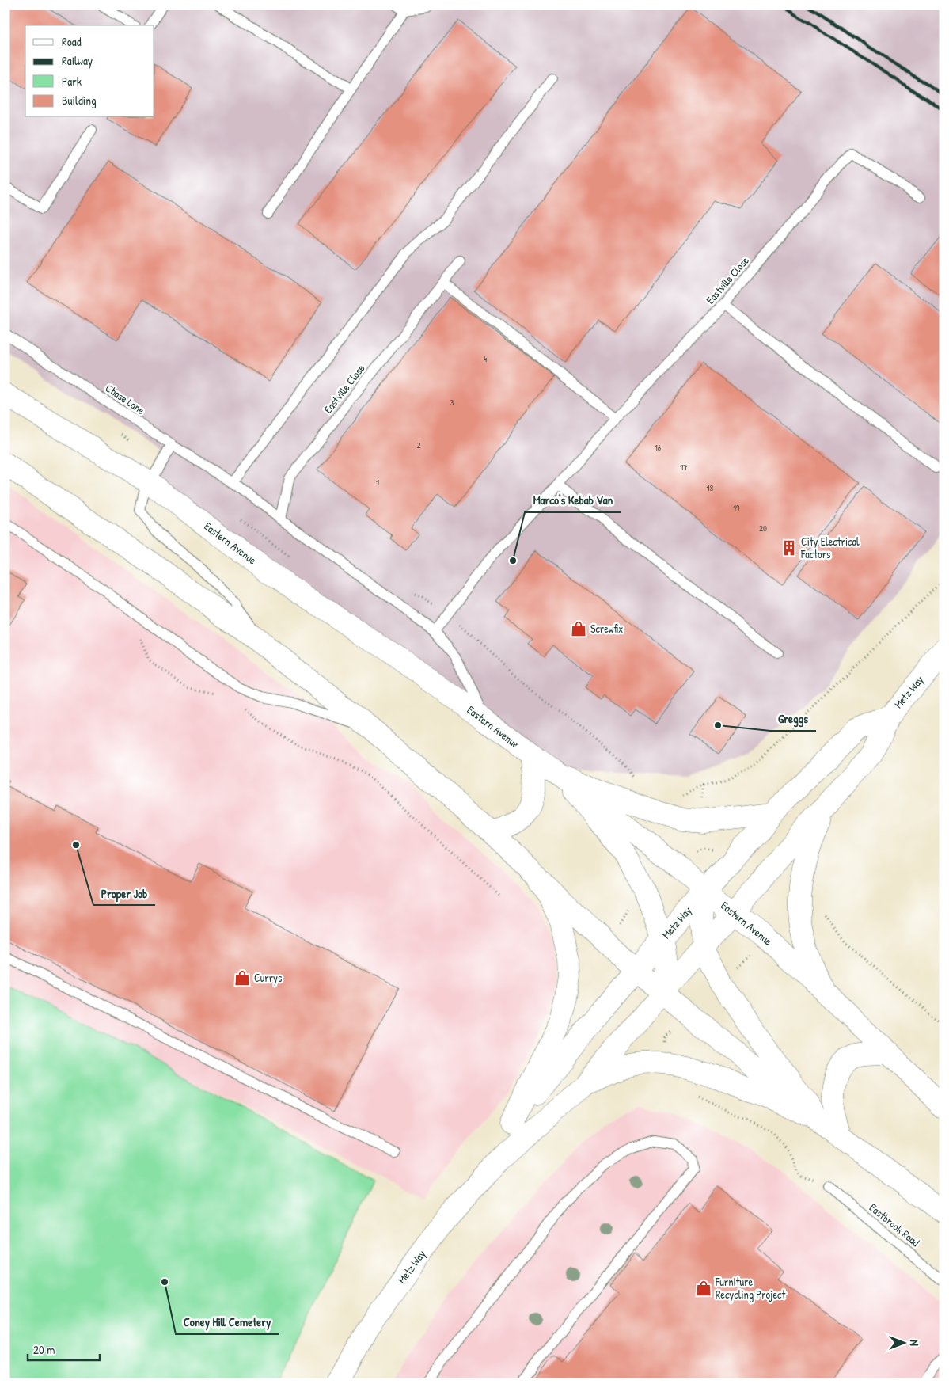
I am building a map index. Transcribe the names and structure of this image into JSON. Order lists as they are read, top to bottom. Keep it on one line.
{"streets":{"main road":["Eastern Avenue","Metz Way"],"lane":["Eastville Close","Chase Lane","Eastbrook Road"]},"crossings":[["Eastville Close","Chase Lane"],["Chase Lane","Eastern Avenue"],["Eastern Avenue","Metz Way"]],"places":{"building":["City Electrical Factors"],"other":["Marco's Kebab Van","Greggs","Proper Job","Coney Hill Cemetery"],"shop":["Screwfix","Currys","Furniture Recycling Project"]},"house_numbers":["4","3","2","16","17","1","18","19","20"],"legend":["Road","Railway","Park","Building"],"scale_bar":"20 m","north":"right"}
